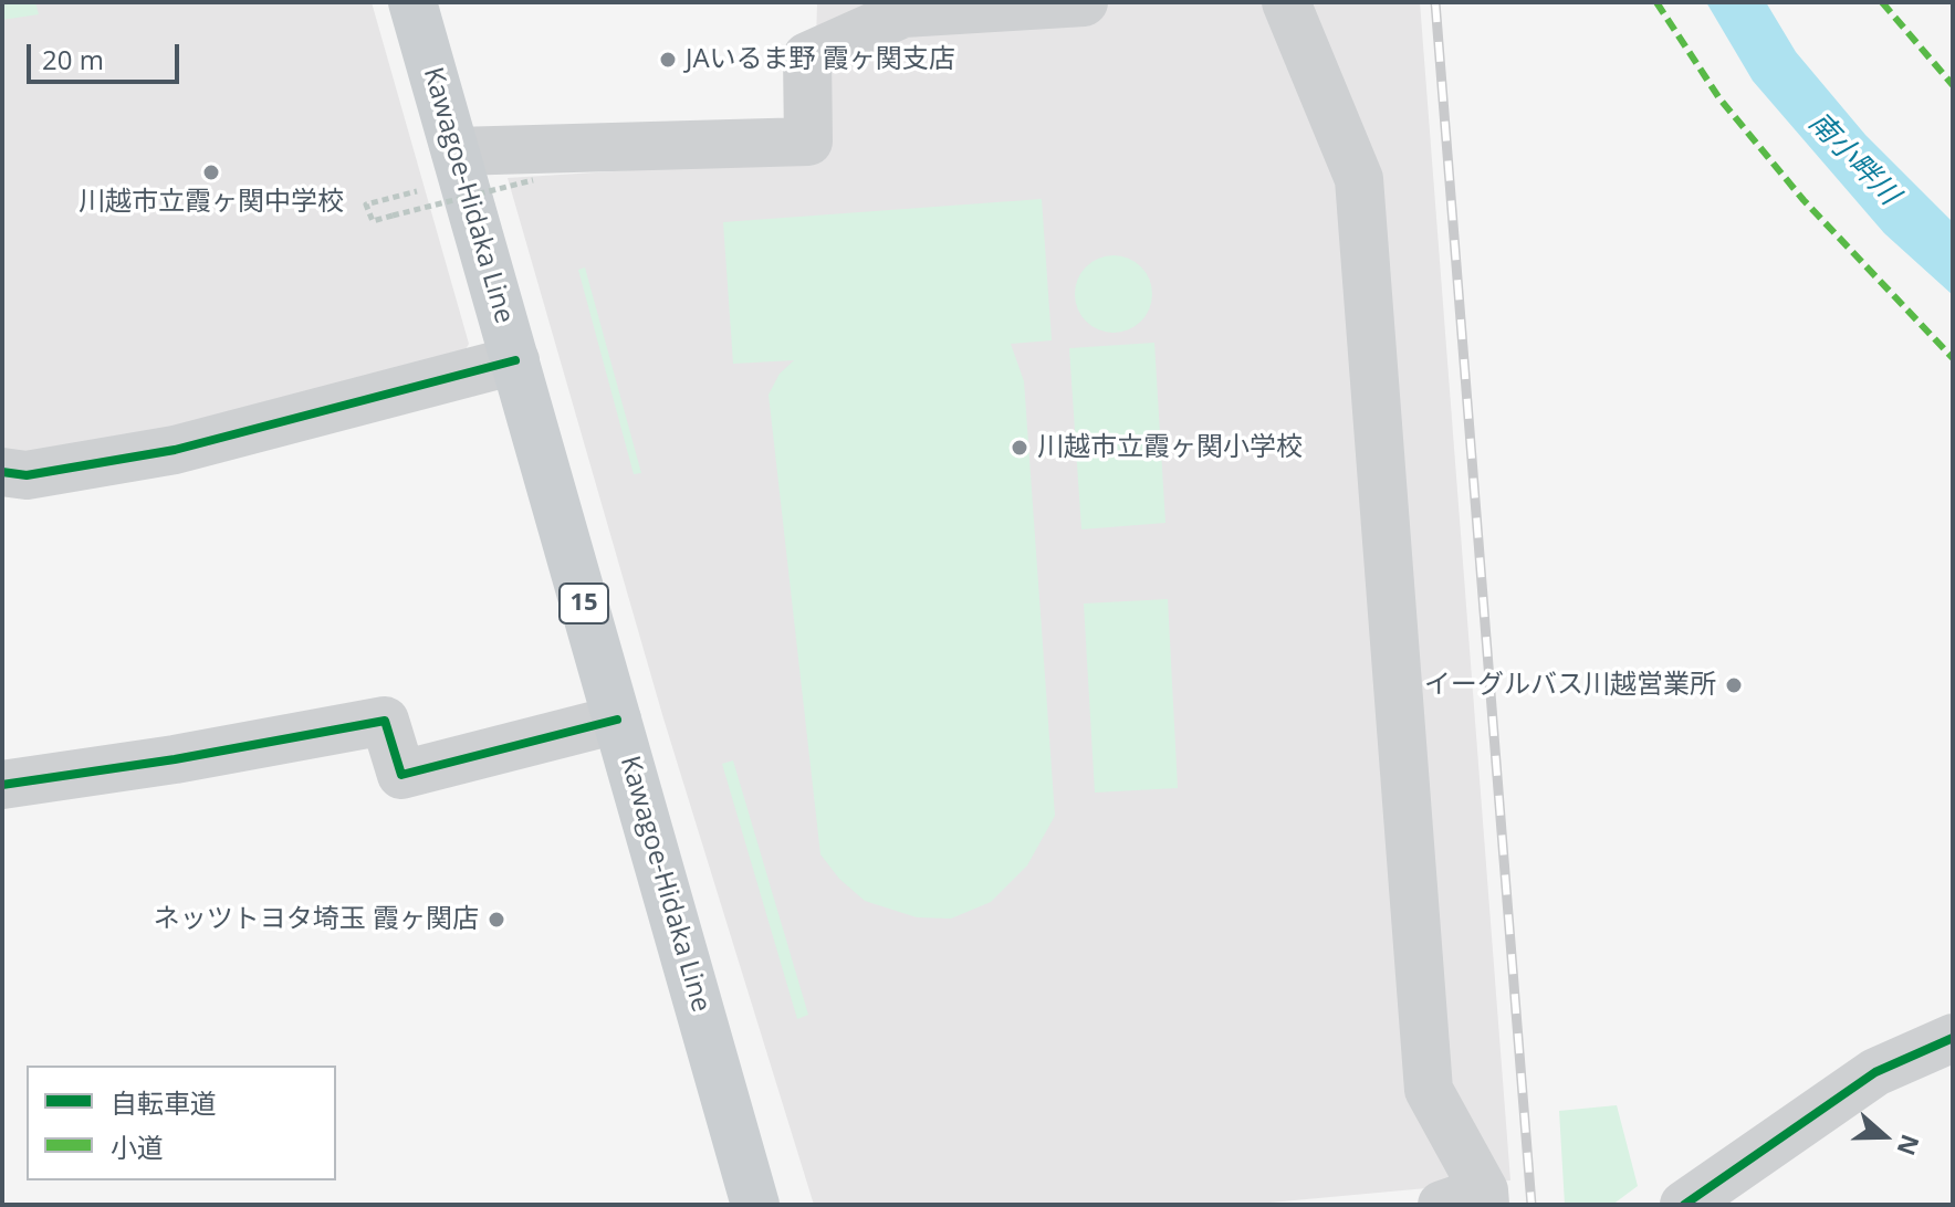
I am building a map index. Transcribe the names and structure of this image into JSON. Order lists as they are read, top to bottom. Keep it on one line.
{"streets":{"main road":["Kawagoe-Hidaka Line","15"]},"water":["南小畔川"],"places":["JAいるま野 霞ヶ関支店","川越市立霞ヶ関中学校","川越市立霞ヶ関小学校","イーグルバス川越営業所","ネッツトヨタ埼玉 霞ヶ関店"],"legend":["自転車道","小道"],"scale_bar":"20 m","north":"right"}
